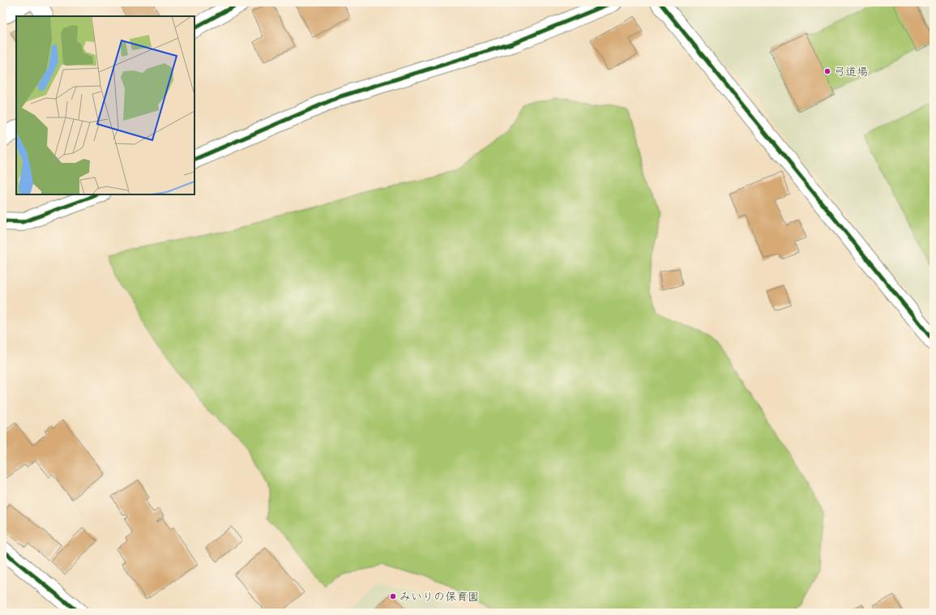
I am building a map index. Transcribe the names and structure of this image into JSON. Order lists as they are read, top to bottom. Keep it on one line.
{"places":["弓道場","みいりの保育園"]}
